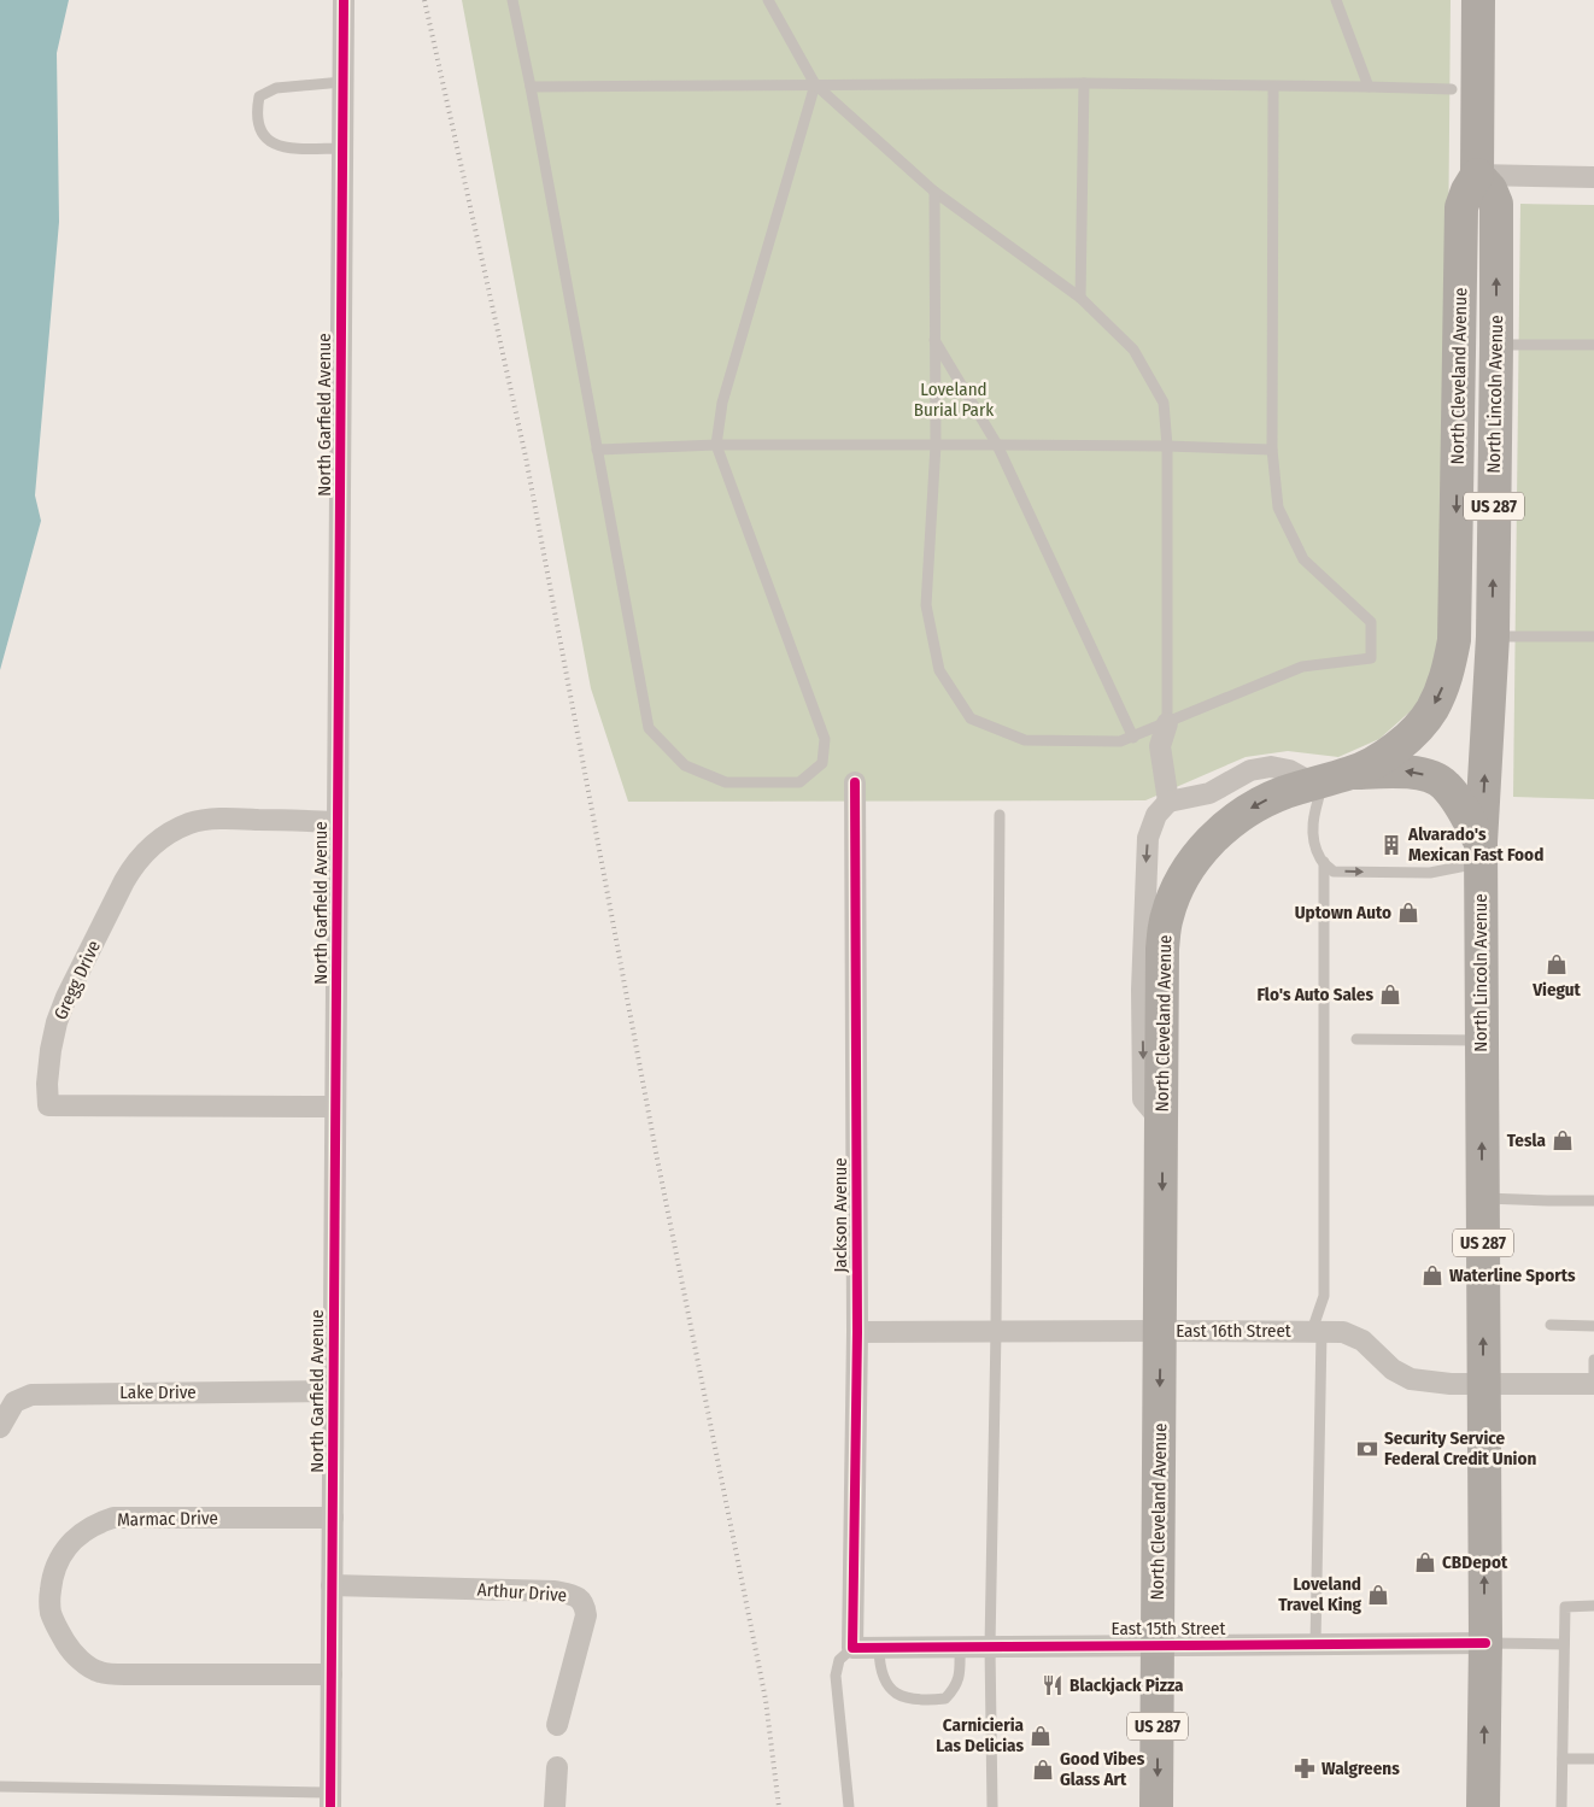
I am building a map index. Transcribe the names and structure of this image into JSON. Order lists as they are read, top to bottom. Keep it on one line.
{"streets":{"highway":["North Cleveland Avenue","North Lincoln Avenue","US 287"],"street":["North Garfield Avenue","Gregg Drive","Jackson Avenue","East 16th Street","Lake Drive","Marmac Drive","Arthur Drive","East 15th Street"]},"crossings":[["North Cleveland Avenue","North Lincoln Avenue"],["North Cleveland Avenue","US 287"],["North Cleveland Avenue","East 16th Street"],["North Cleveland Avenue","East 15th Street"],["North Lincoln Avenue","US 287"],["North Lincoln Avenue","East 16th Street"],["North Lincoln Avenue","East 15th Street"],["North Garfield Avenue","Gregg Drive"],["North Garfield Avenue","Lake Drive"],["North Garfield Avenue","Marmac Drive"],["North Garfield Avenue","Arthur Drive"],["Jackson Avenue","East 16th Street"],["Jackson Avenue","East 15th Street"]],"one_way":["North Cleveland Avenue","North Lincoln Avenue"],"parks":["Loveland Burial Park"],"places":{"building":["Alvarado's Mexican Fast Food"],"shop":["Uptown Auto","Viegut","Flo's Auto Sales","Tesla","Waterline Sports","CBDepot","Loveland Travel King","Carnicieria Las Delicias","Good Vibes Glass Art"],"bank":["Security Service Federal Credit Union"],"restaurant":["Blackjack Pizza"],"pharmacy":["Walgreens"]}}
